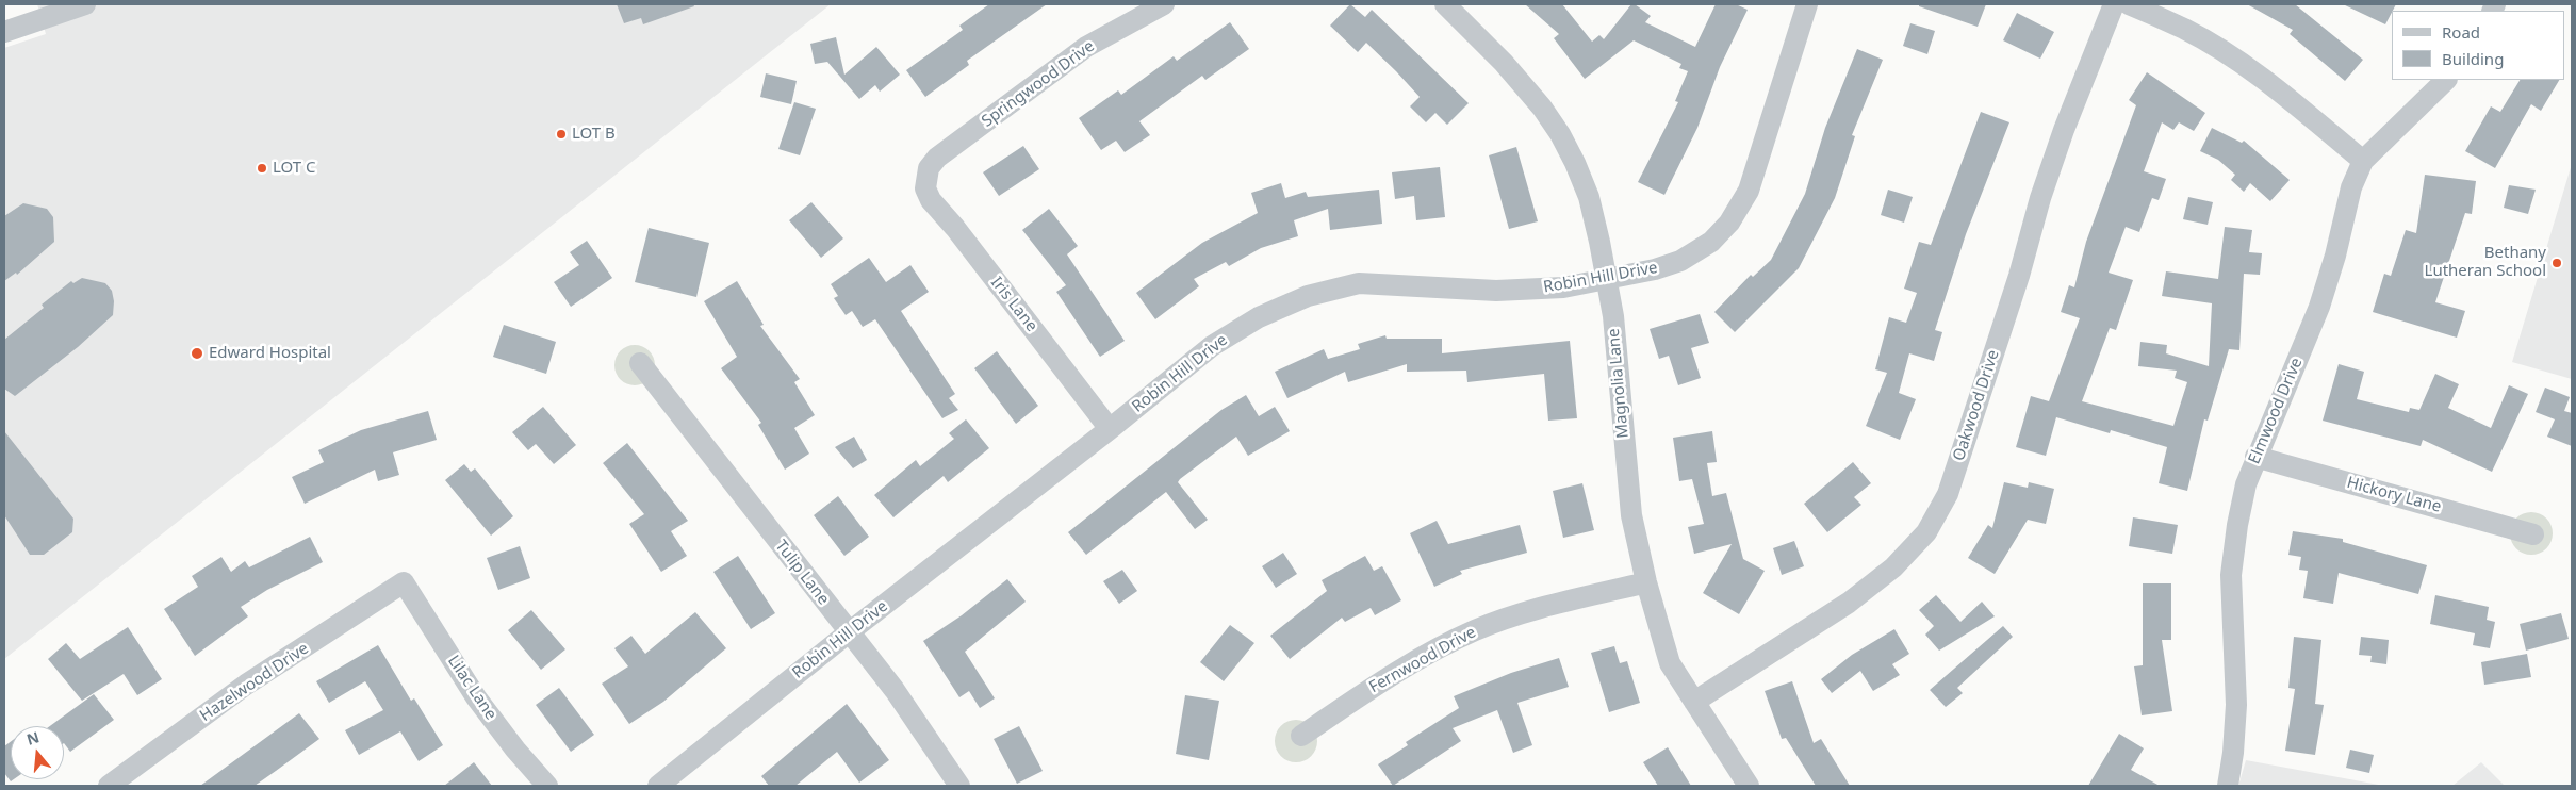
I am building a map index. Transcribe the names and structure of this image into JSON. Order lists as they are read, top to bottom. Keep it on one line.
{"streets":{"street":["Springwood Drive","Robin Hill Drive","Iris Lane","Magnolia Lane","Oakwood Drive","Elmwood Drive","Hickory Lane","Tulip Lane","Fernwood Drive","Hazelwood Drive","Lilac Lane"]},"crossings":[["Springwood Drive","Iris Lane"],["Robin Hill Drive","Iris Lane"],["Robin Hill Drive","Magnolia Lane"],["Robin Hill Drive","Tulip Lane"],["Magnolia Lane","Oakwood Drive"],["Magnolia Lane","Fernwood Drive"],["Elmwood Drive","Hickory Lane"],["Hazelwood Drive","Lilac Lane"]],"places":["LOT B","LOT C","Bethany Lutheran School","Edward Hospital"],"legend":["Road","Building"],"north":"top"}
